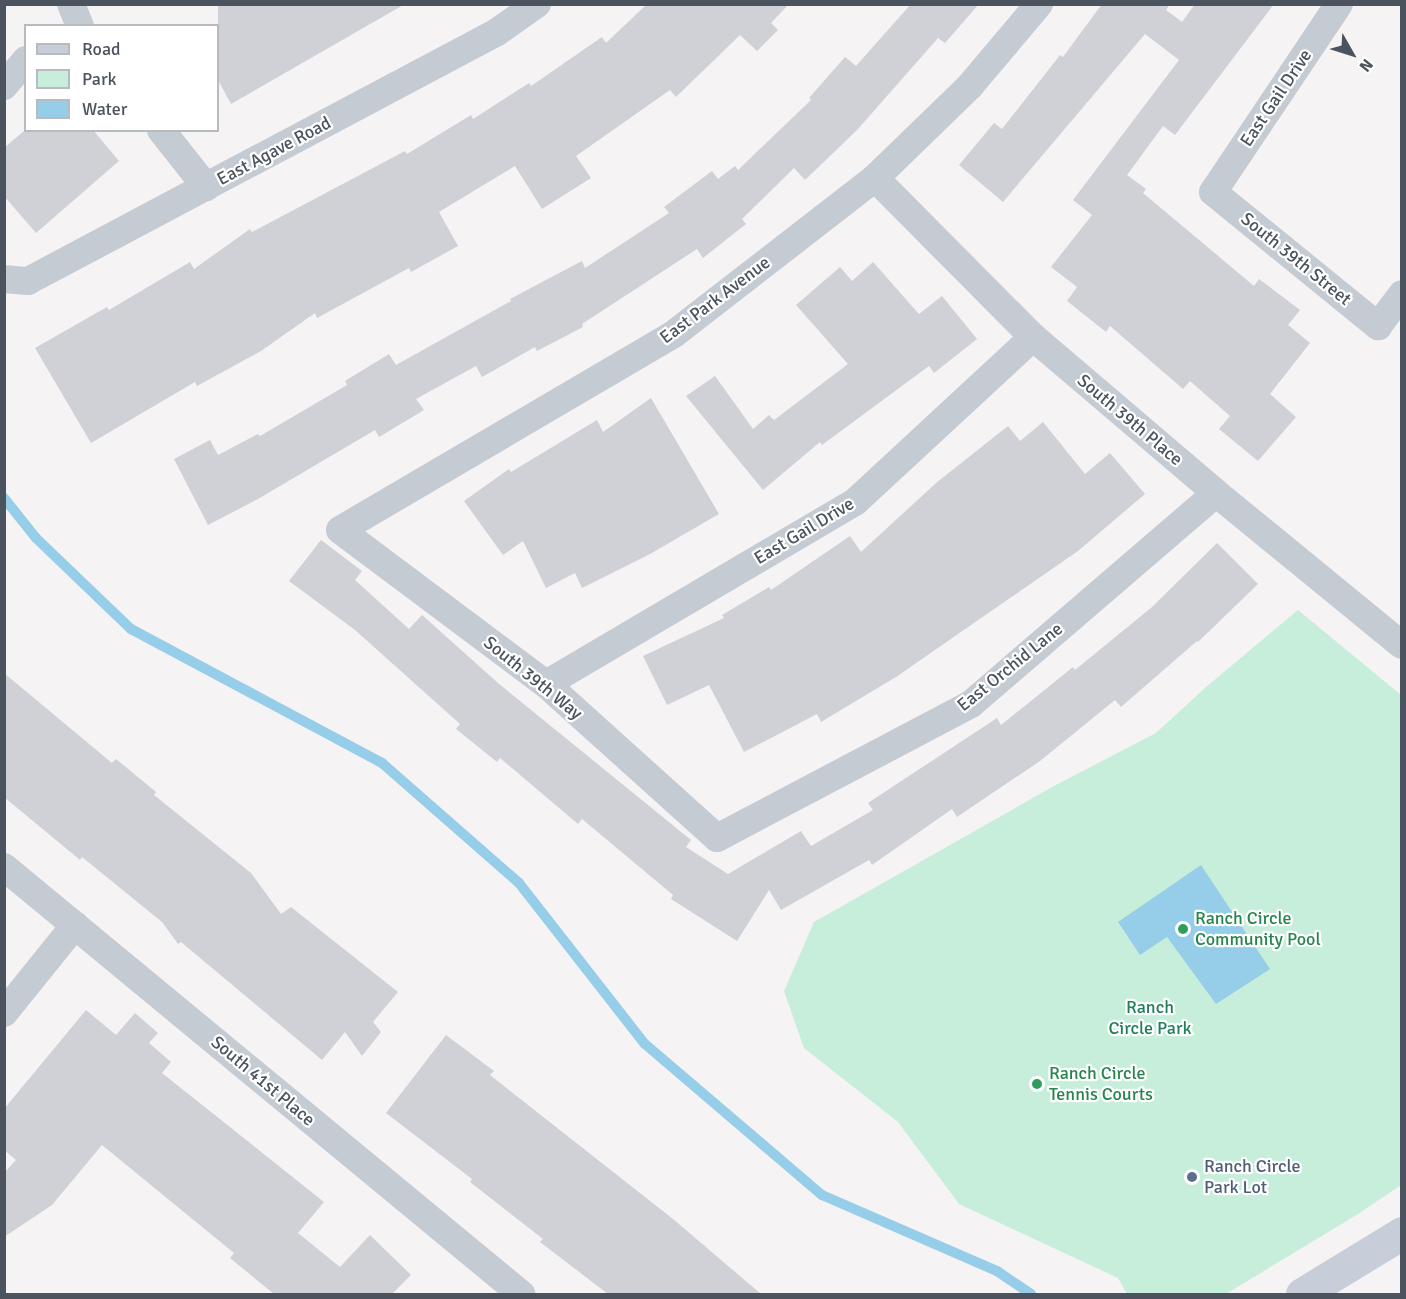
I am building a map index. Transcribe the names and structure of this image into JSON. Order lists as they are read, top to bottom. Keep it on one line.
{"streets":{"street":["East Gail Drive","East Agave Road","South 39th Street","East Park Avenue","South 39th Place","East Orchid Lane","South 39th Way","South 41st Place"]},"crossings":[["East Gail Drive","South 39th Street"],["East Gail Drive","South 39th Place"],["East Gail Drive","South 39th Way"],["East Park Avenue","South 39th Place"],["East Park Avenue","South 39th Way"],["South 39th Place","East Orchid Lane"],["East Orchid Lane","South 39th Way"]],"parks":["Ranch Circle Park"],"places":["Ranch Circle Community Pool","Ranch Circle Tennis Courts","Ranch Circle Park Lot"],"legend":["Road","Park","Water"],"north":"bottom right"}
